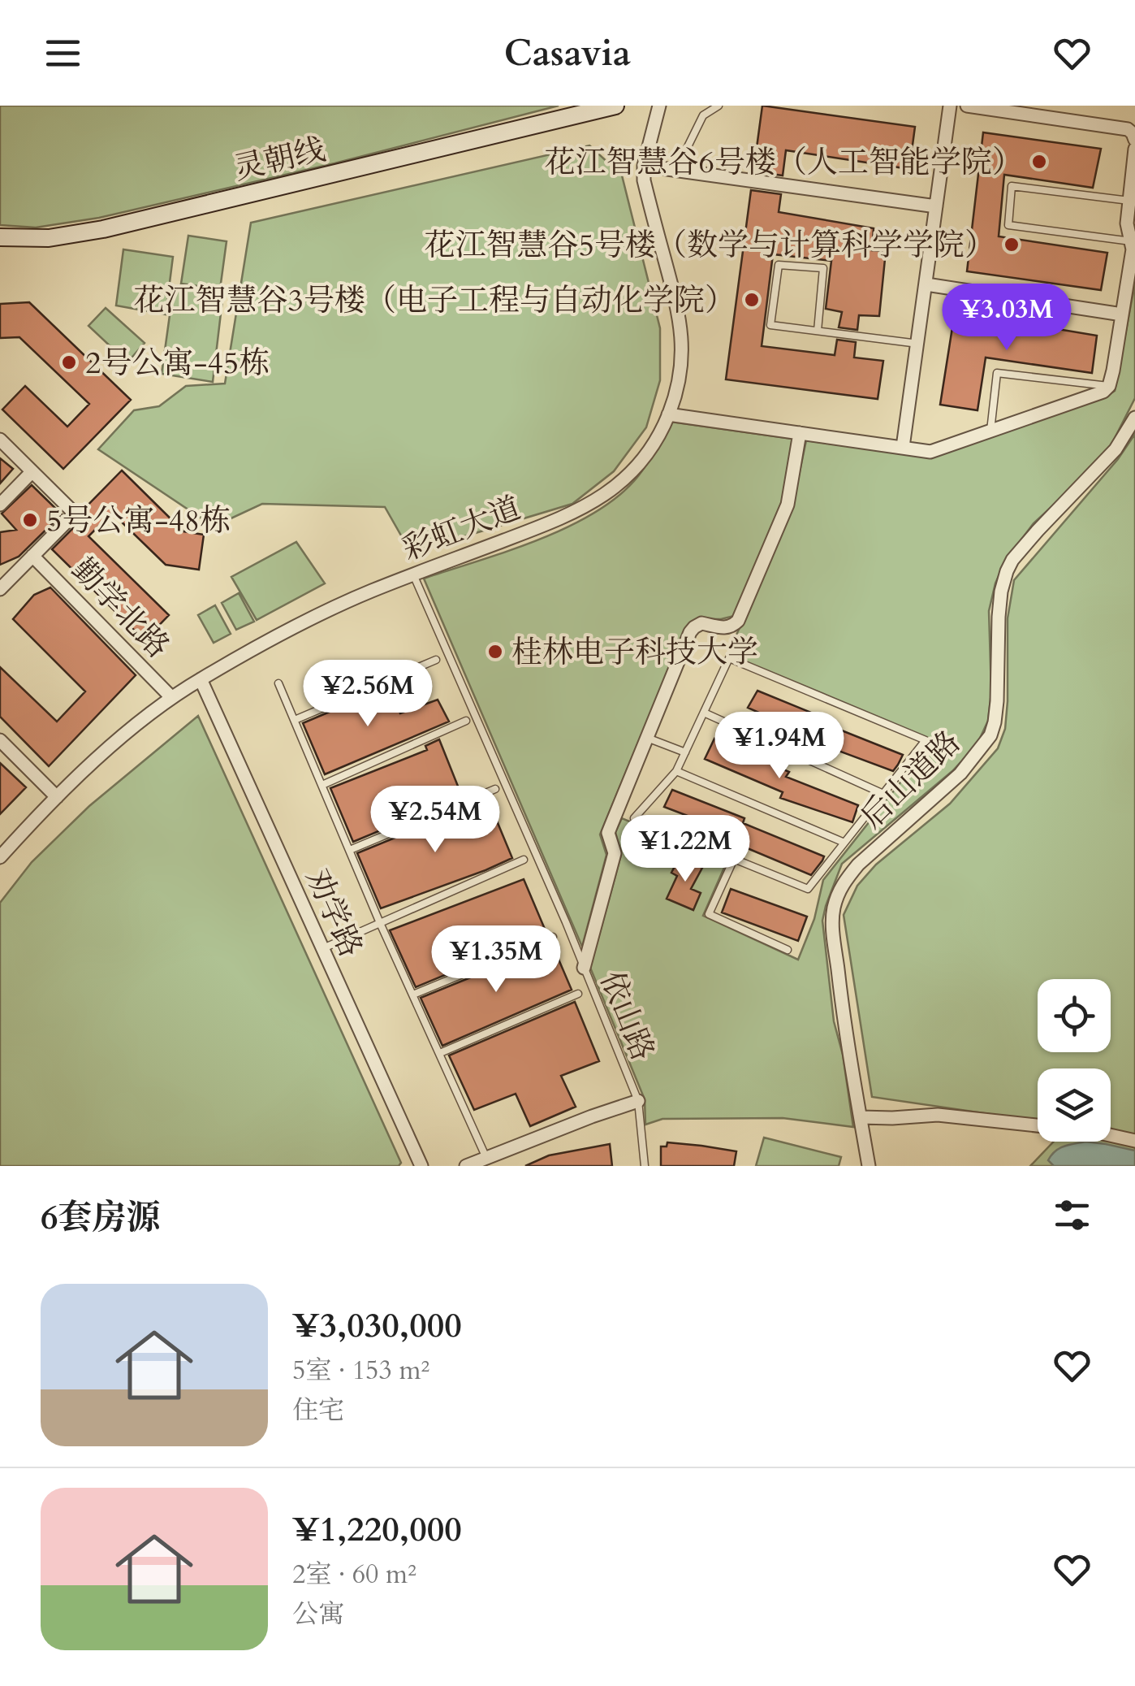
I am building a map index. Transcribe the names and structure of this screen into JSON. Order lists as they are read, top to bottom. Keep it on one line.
{"streets":{"main road":["灵朝线"],"street":["彩虹大道","勤学北路","后山道路","劝学路"],"lane":["依山路"]},"crossings":[["彩虹大道","勤学北路"],["彩虹大道","劝学路"],["彩虹大道","依山路"]],"places":["花江智慧谷6号楼（人工智能学院）","花江智慧谷5号楼（数学与计算科学学院）","花江智慧谷3号楼（电子工程与自动化学院）","2号公寓-45栋","5号公寓-48栋","桂林电子科技大学"],"page":{"header":"Casavia","price":["¥3.03M","¥2.56M","¥1.94M","¥2.54M","¥1.22M","¥1.35M"],"heading":"6套房源","list":[{"name":"¥3,030,000","note":"5室 · 153 m² · 住宅"},{"name":"¥1,220,000","note":"2室 · 60 m² · 公寓"}]}}
